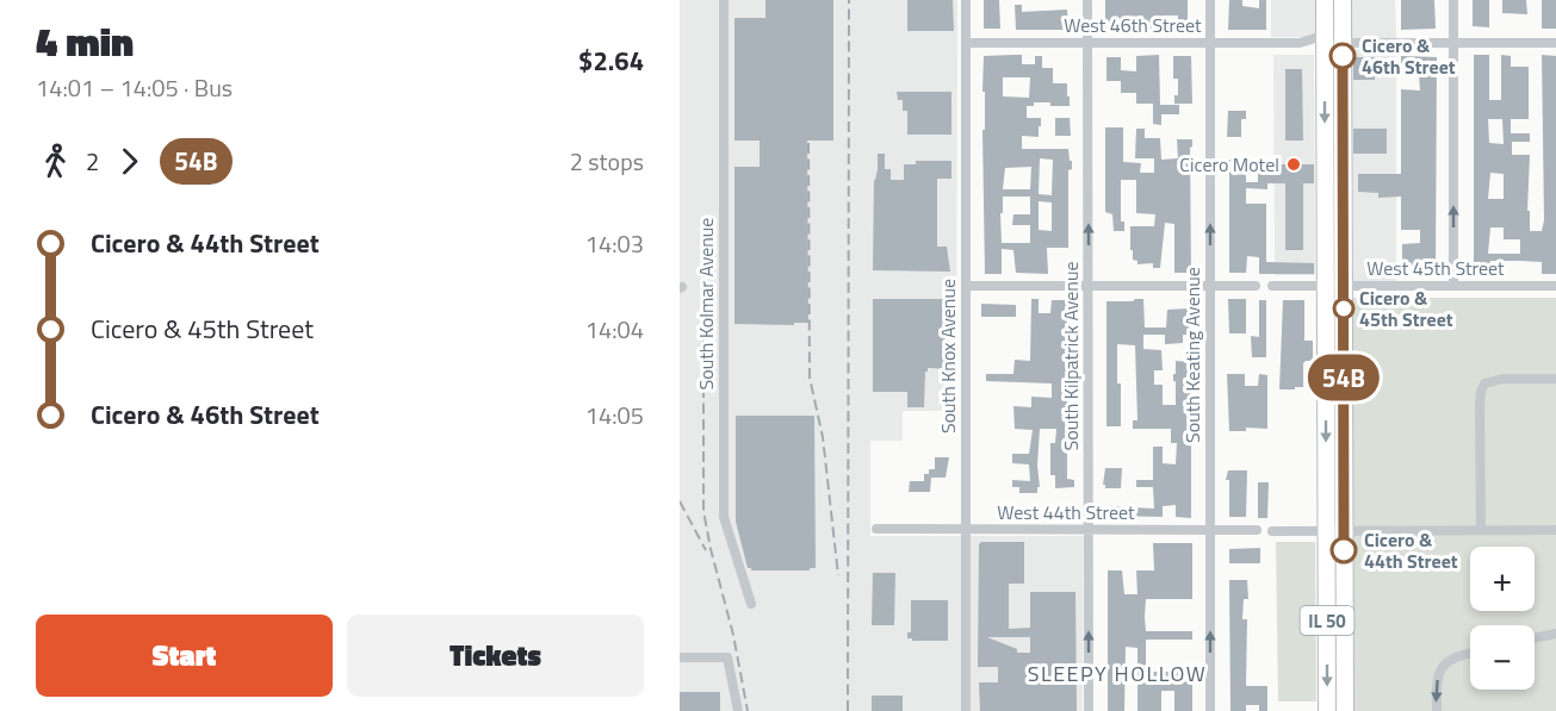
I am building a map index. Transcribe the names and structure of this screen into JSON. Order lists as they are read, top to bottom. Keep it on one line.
{"streets":{"main road":["IL 50"],"street":["West 46th Street","West 45th Street","South Kolmar Avenue","South Keating Avenue","South Knox Avenue","South Kilpatrick Avenue","West 44th Street"]},"crossings":[["West 46th Street","South Keating Avenue"],["West 46th Street","South Knox Avenue"],["West 46th Street","South Kilpatrick Avenue"],["West 46th Street","IL 50"],["West 45th Street","IL 50"],["South Keating Avenue","West 44th Street"],["South Knox Avenue","West 44th Street"],["South Kilpatrick Avenue","West 44th Street"]],"one_way":["South Keating Avenue","South Kilpatrick Avenue"],"districts":["SLEEPY HOLLOW"],"places":["Cicero & 46th Street","Cicero Motel","Cicero & 45th Street","Cicero & 44th Street"],"lines":["bus line 54B"],"page":{"heading":["4 min","14:01 – 14:05 · Bus","$2.64"],"on_map":"54B","legs":["2","54B","2 stops"],"list":[{"name":"Cicero & 44th Street","value":"14:03"},{"name":"Cicero & 45th Street","value":"14:04"},{"name":"Cicero & 46th Street","value":"14:05"}],"map_buttons":["+","−"],"buttons":["Start","Tickets"]}}
